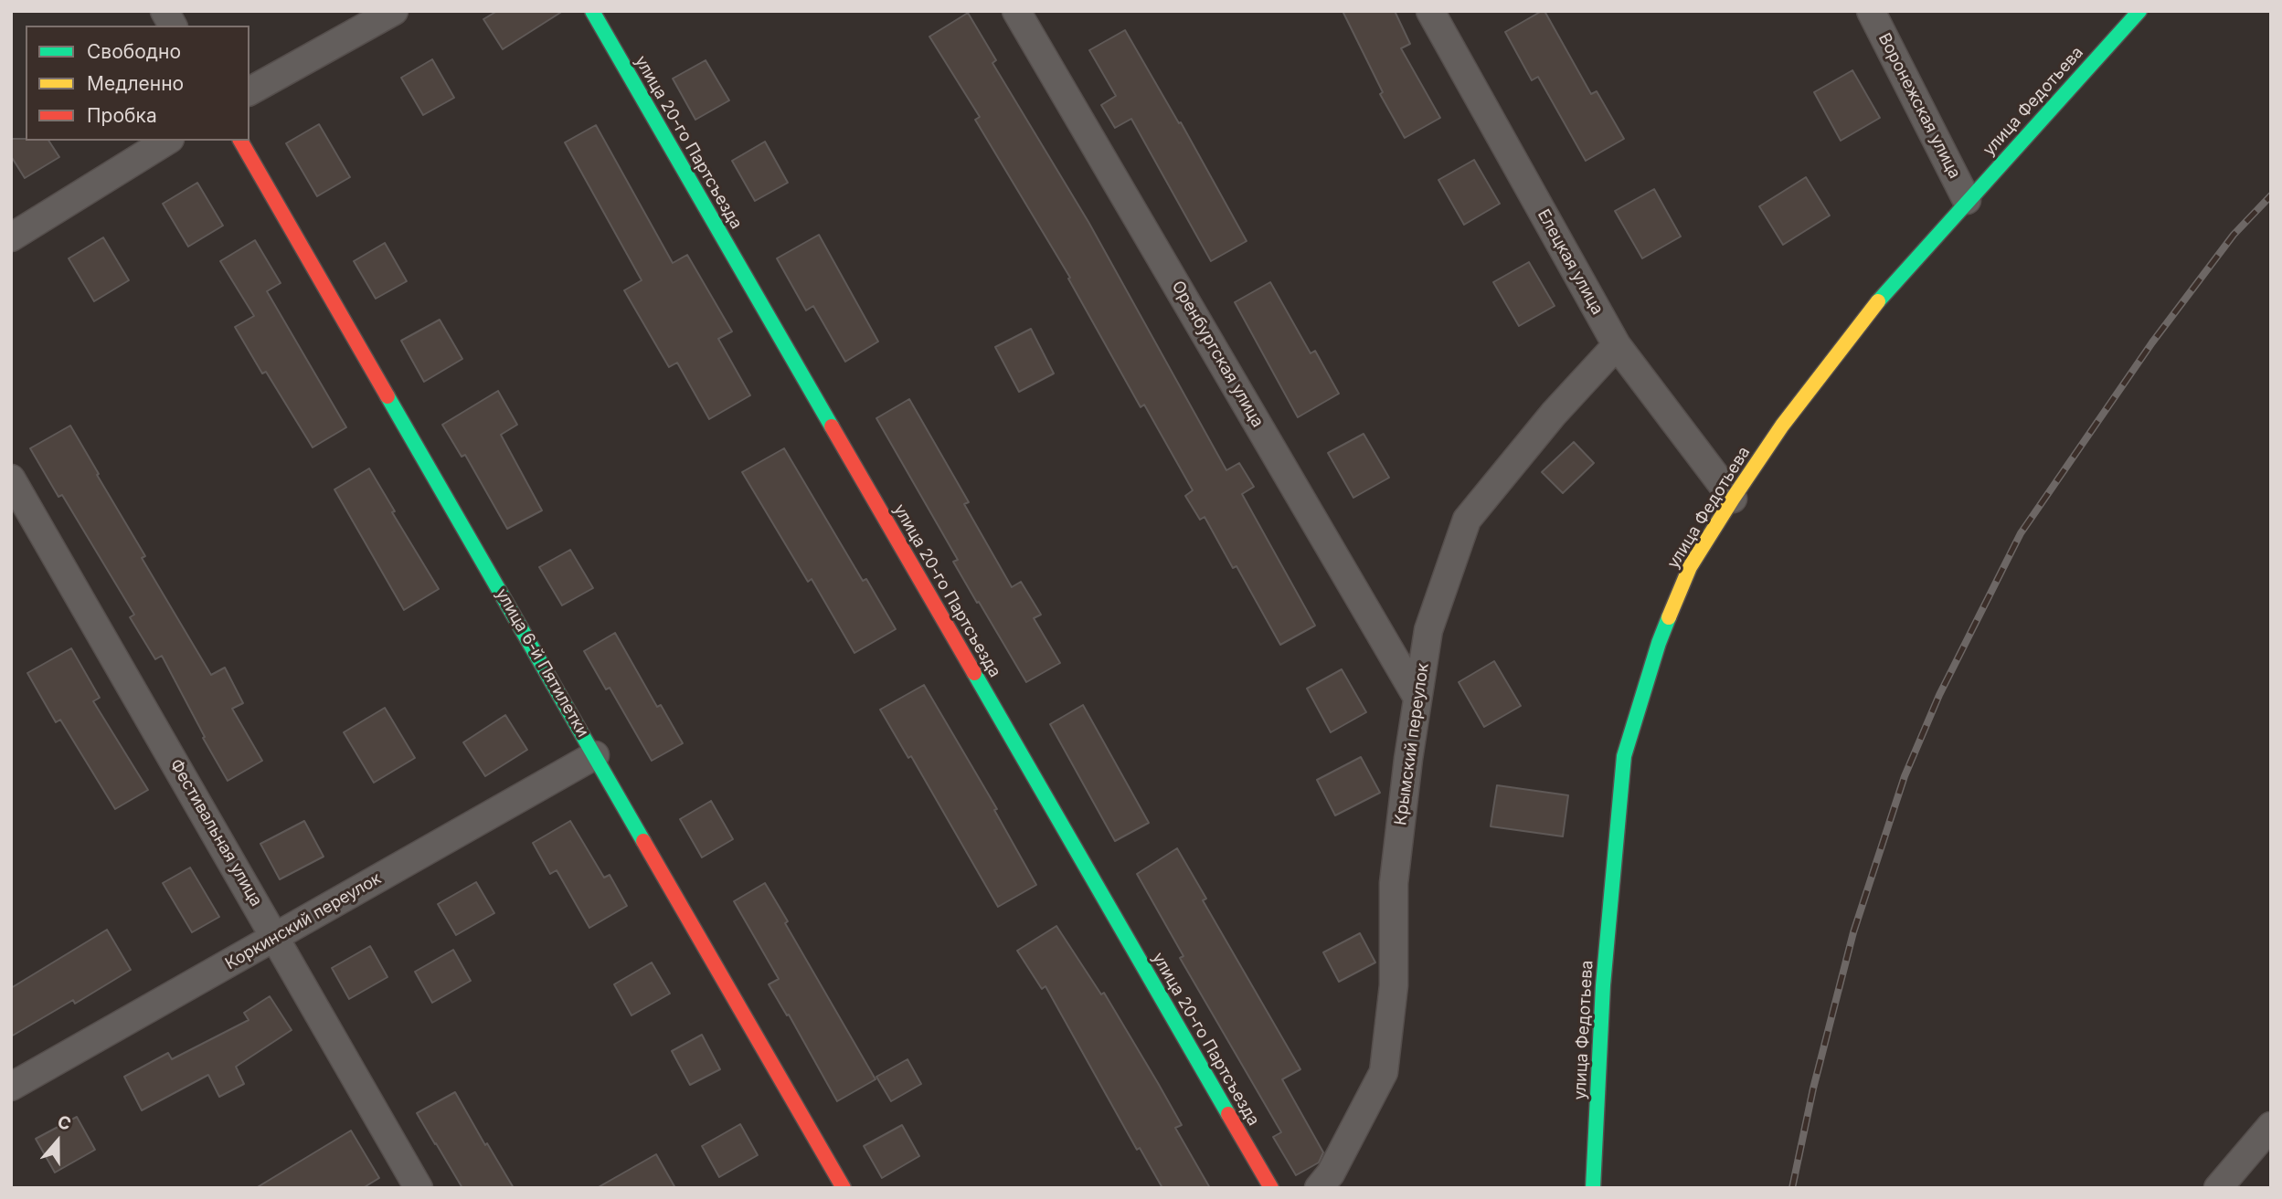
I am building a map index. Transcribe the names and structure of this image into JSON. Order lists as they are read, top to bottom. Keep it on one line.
{"streets":{"street":["улица Федотьева","Воронежская улица","улица 20-го Партсъезда","Елецкая улица","Оренбургская улица","улица 6-й Пятилетки","Крымский переулок","Фестивальная улица","Коркинский переулок"]},"crossings":[["улица Федотьева","Воронежская улица"],["улица Федотьева","Елецкая улица"],["Елецкая улица","Крымский переулок"],["Оренбургская улица","Крымский переулок"],["улица 6-й Пятилетки","Коркинский переулок"],["Фестивальная улица","Коркинский переулок"]],"legend":["Свободно","Медленно","Пробка"],"north":"top"}
